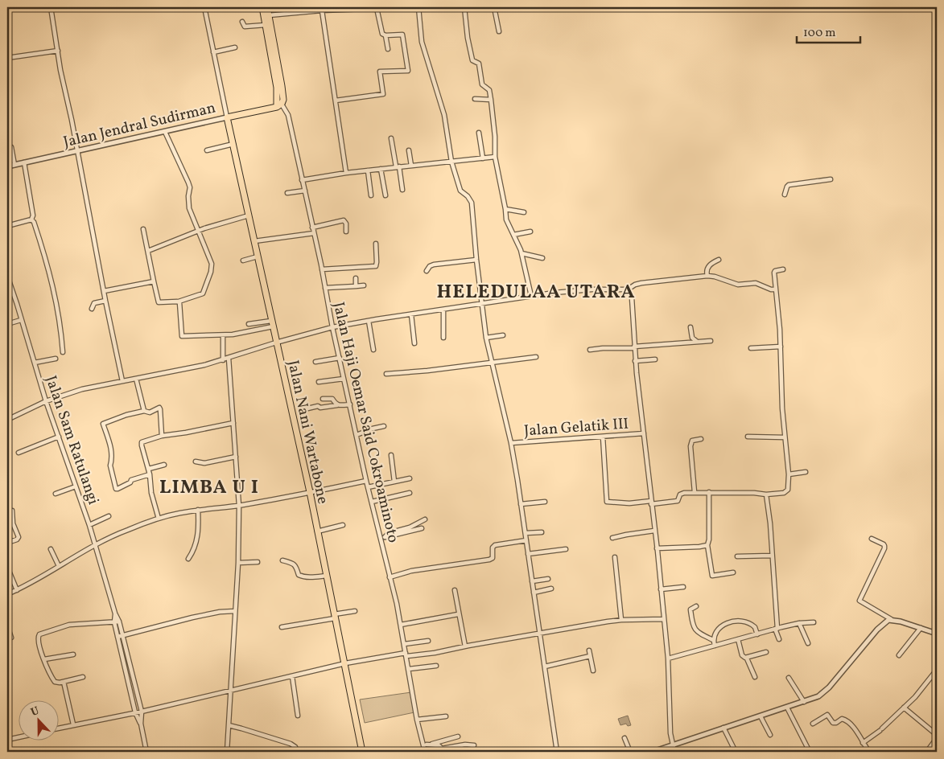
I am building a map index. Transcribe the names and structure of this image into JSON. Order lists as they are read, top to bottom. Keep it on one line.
{"streets":{"main road":["Jalan Jendral Sudirman","Jalan Nani Wartabone"],"street":["Jalan Haji Oemar Said Cokroaminoto","Jalan Gelatik III","Jalan Sam Ratulangi"]},"crossings":[["Jalan Jendral Sudirman","Jalan Haji Oemar Said Cokroaminoto"],["Jalan Jendral Sudirman","Jalan Nani Wartabone"]],"districts":["HELEDULAA UTARA","LIMBA U I"],"scale_bar":"100 m","north":"top"}
